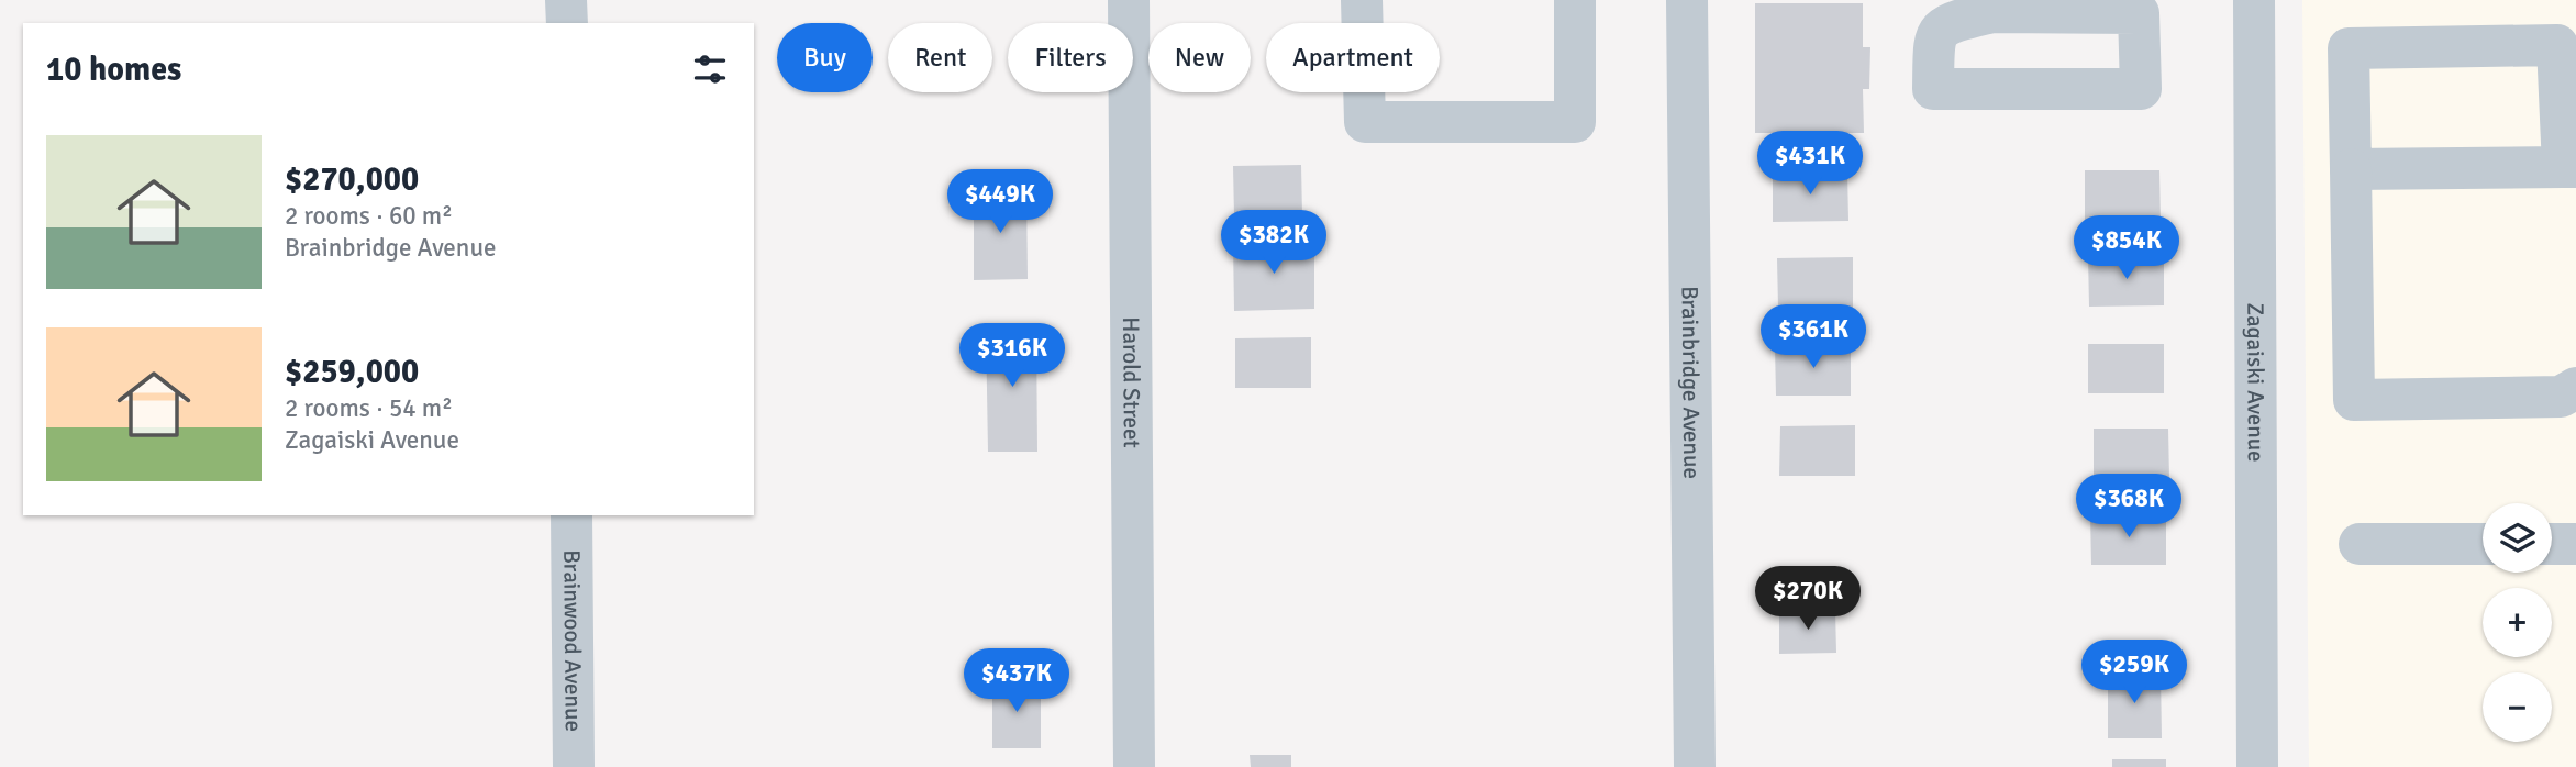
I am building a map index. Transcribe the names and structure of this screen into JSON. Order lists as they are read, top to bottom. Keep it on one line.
{"streets":{"street":["Harold Street","Brainbridge Avenue","Zagaiski Avenue","Brainwood Avenue"]},"page":{"chip":["Buy","Rent","Filters","New","Apartment"],"heading":"10 homes","list":[{"name":"$270,000","note":"2 rooms · 60 m² · Brainbridge Avenue"},{"name":"$259,000","note":"2 rooms · 54 m² · Zagaiski Avenue"}],"price":["$431K","$449K","$382K","$854K","$361K","$316K","$368K","$270K","$259K","$437K"],"map_buttons":["+","−"]}}
